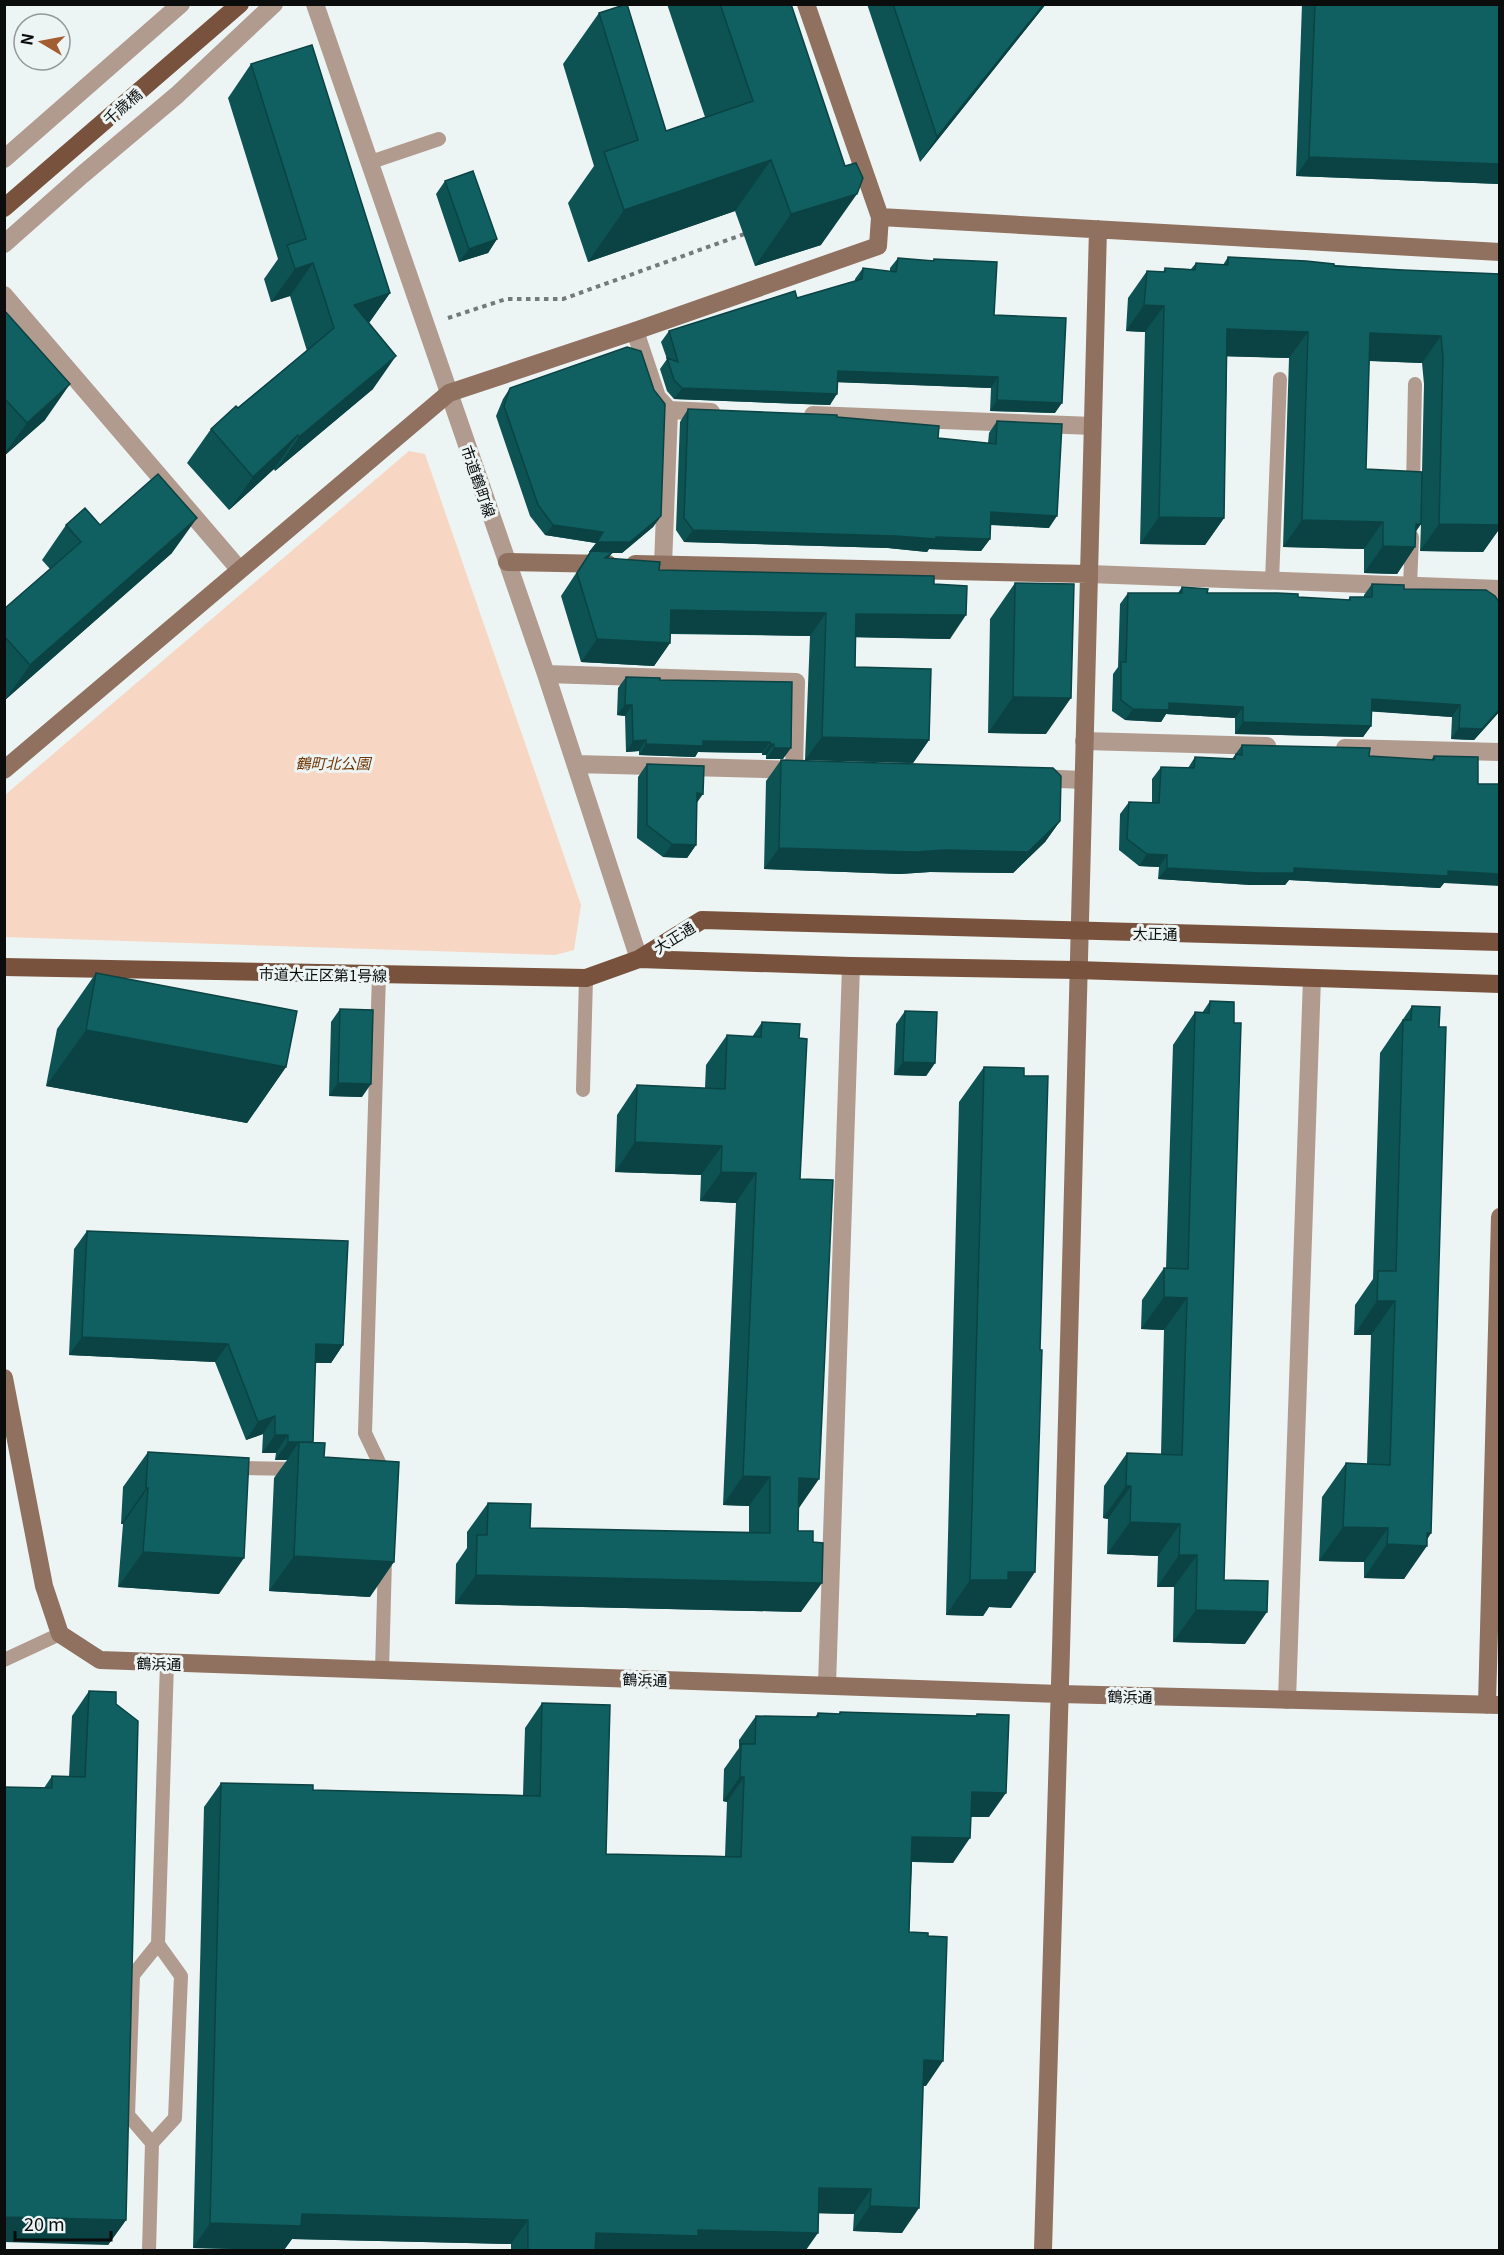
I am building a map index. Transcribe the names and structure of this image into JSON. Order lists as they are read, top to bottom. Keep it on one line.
{"streets":{"main road":["千歳橋","大正通","市道大正区第1号線"],"street":["市道鶴町線","鶴浜通"]},"crossings":[["市道鶴町線","大正通"],["市道鶴町線","市道大正区第1号線"],["大正通","市道大正区第1号線"]],"parks":["鶴町北公園"],"scale_bar":"20 m","north":"left"}
